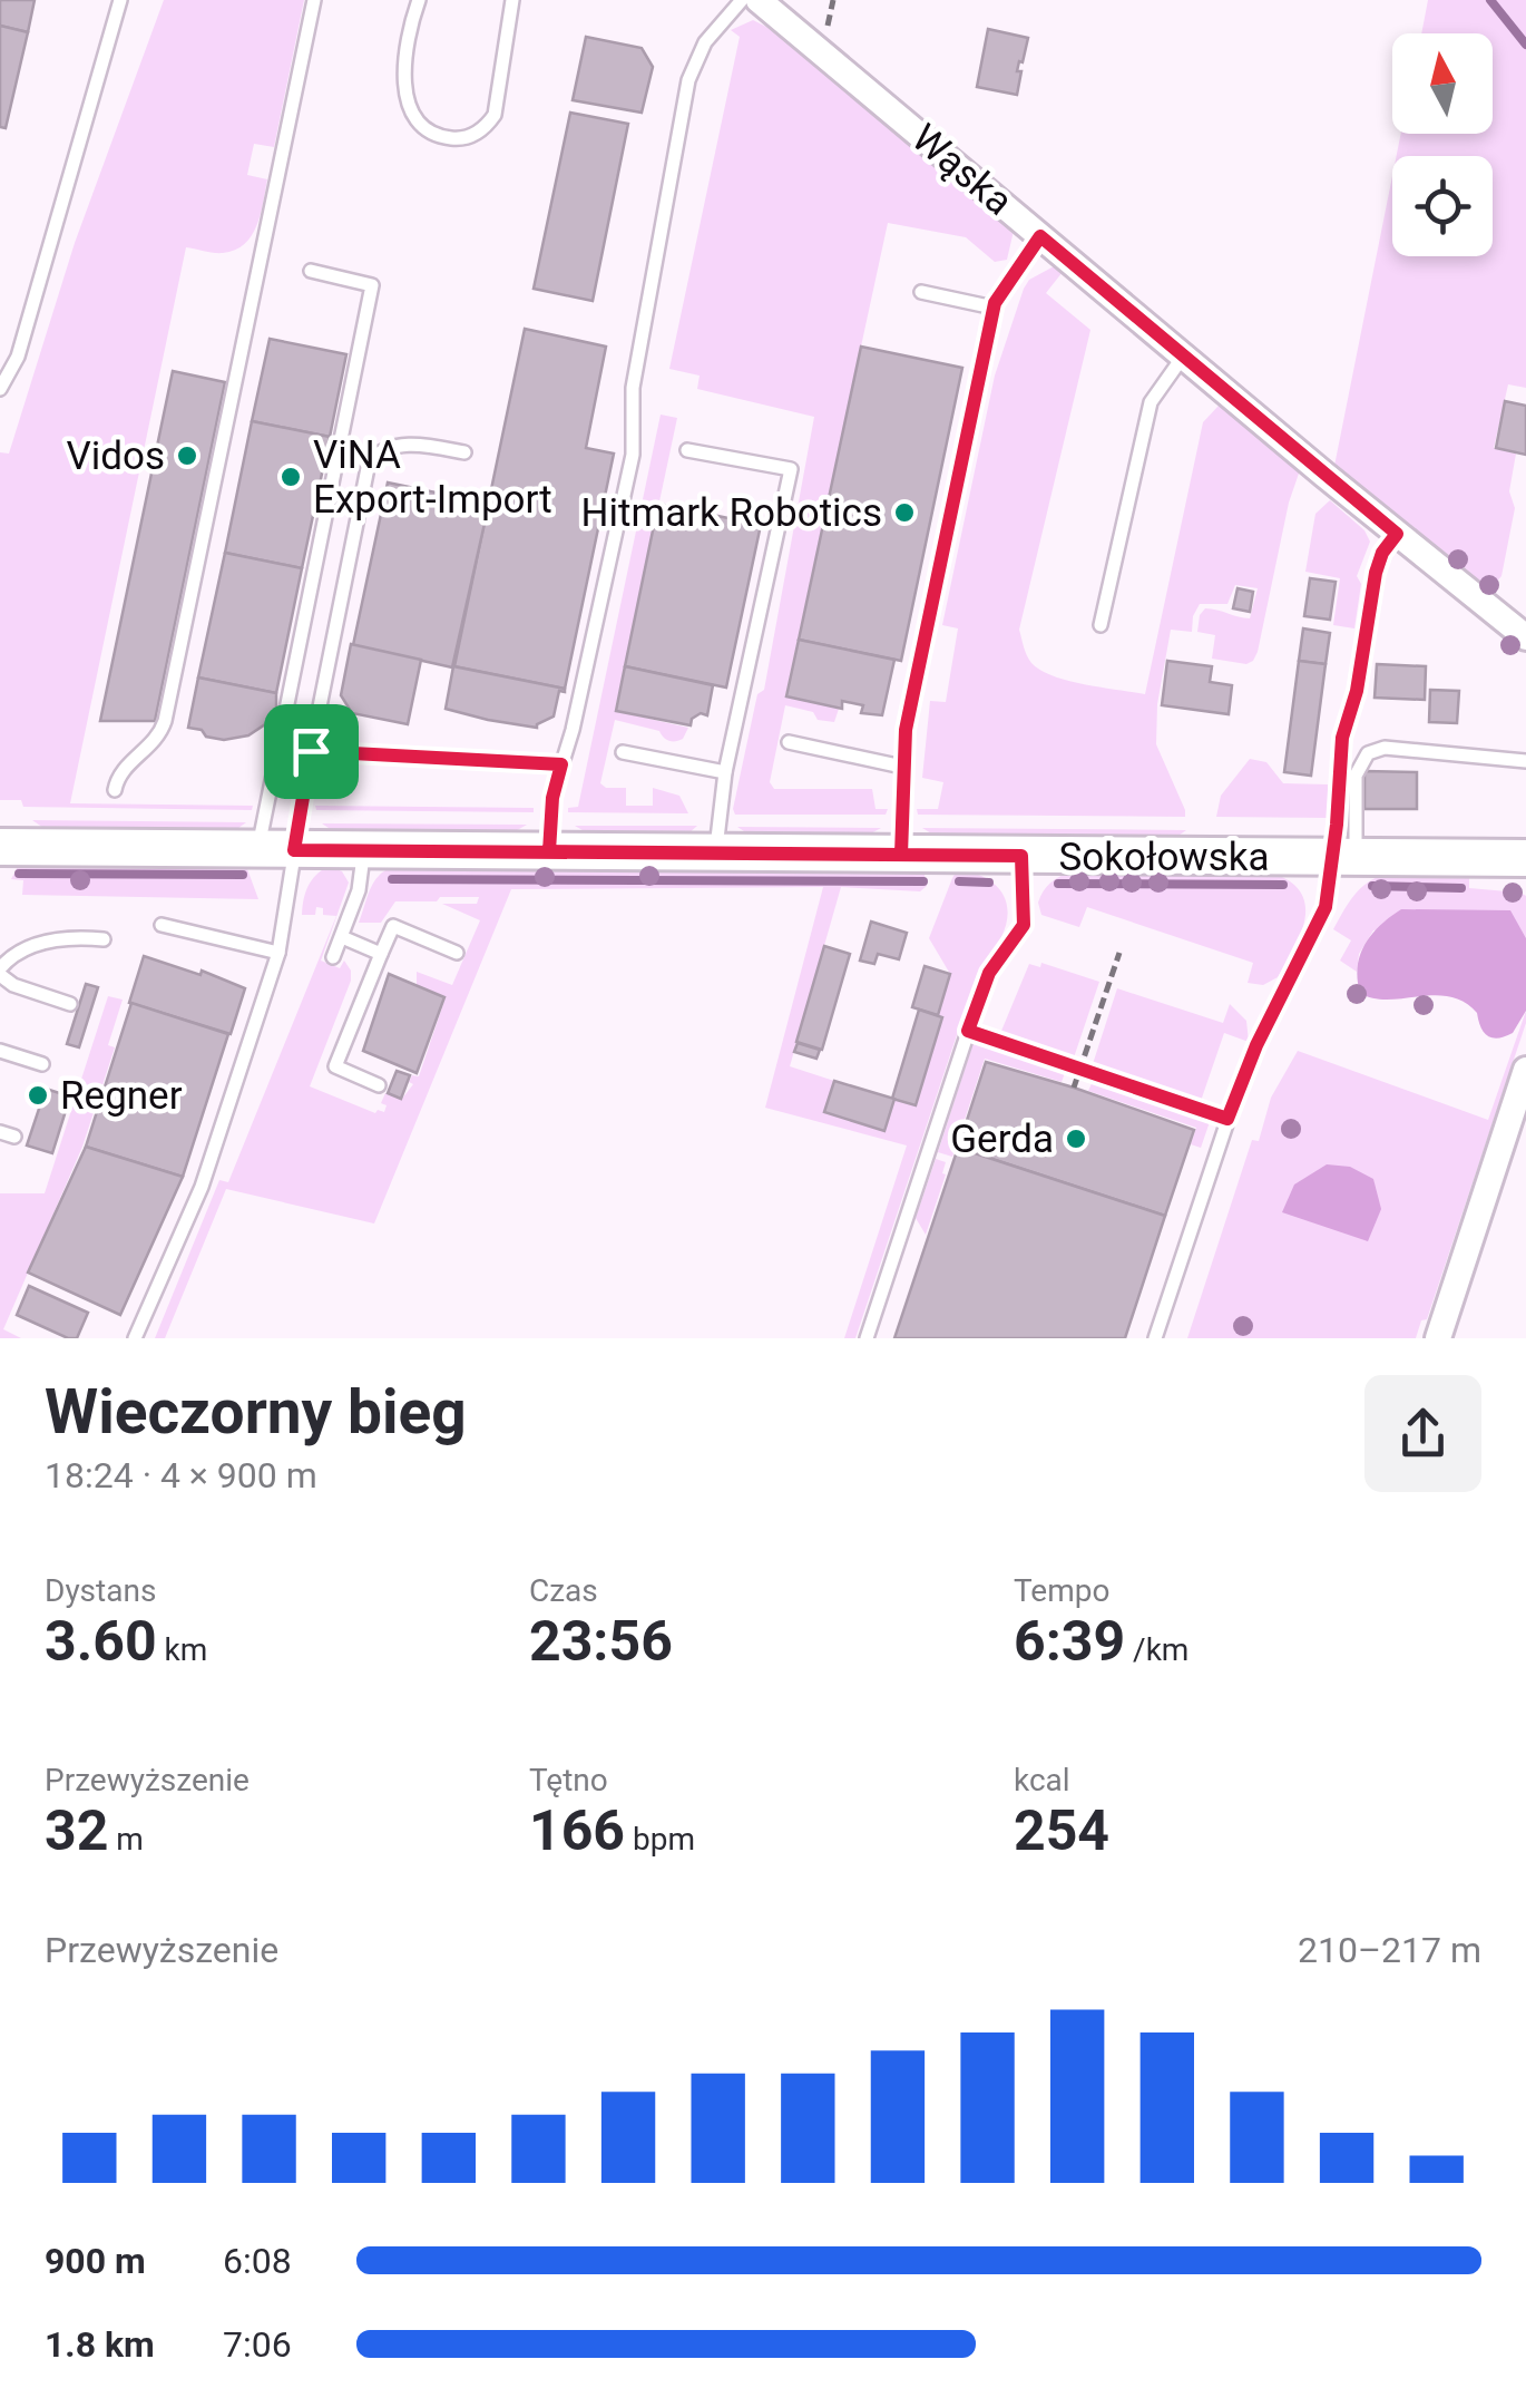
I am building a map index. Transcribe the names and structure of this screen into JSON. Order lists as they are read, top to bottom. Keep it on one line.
{"streets":{"street":["Wąska","Sokołowska"]},"places":["Vidos","ViNA Export-Import","Hitmark Robotics","Regner","Gerda"],"north":"top","page":{"heading":["Wieczorny bieg","18:24 · 4 × 900 m"],"stats":[["Dystans","3.60 km"],["Czas","23:56"],["Tempo","6:39 /km"],["Przewyższenie","32 m"],["Tętno","166 bpm"],["kcal","254"]],"chart":["Przewyższenie","210–217 m"],"list":[{"name":"900 m","note":"6:08"},{"name":"1.8 km","note":"7:06"}]}}
